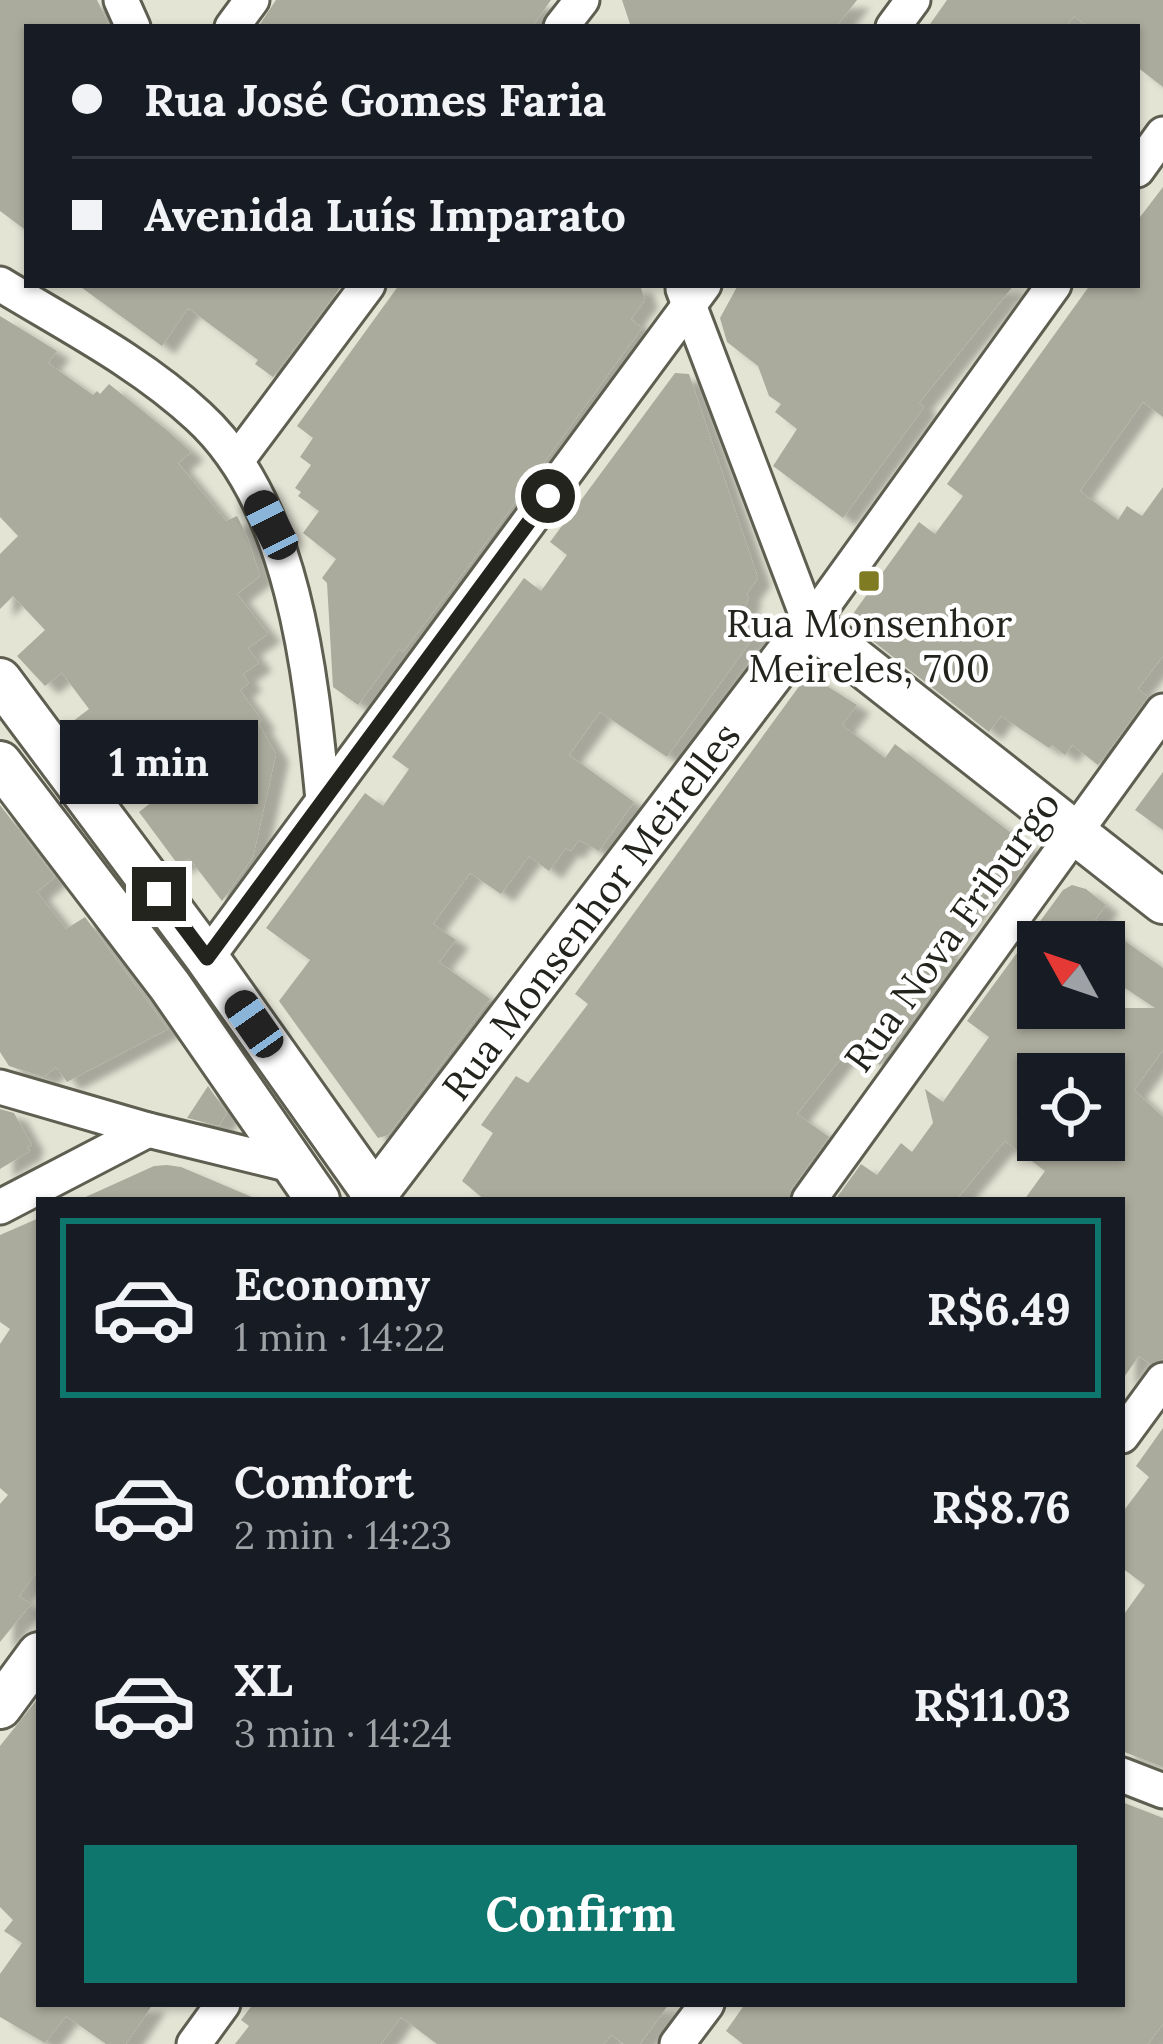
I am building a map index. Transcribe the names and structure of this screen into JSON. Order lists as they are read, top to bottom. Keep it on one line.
{"streets":{"street":["Rua Monsenhor Meirelles","Rua Nova Friburgo"]},"places":{"transit":["Rua Monsenhor Meireles, 700"]},"north":"top left","page":{"banner":["Rua José Gomes Faria","Avenida Luís Imparato"],"bubble":"1 min","list":[{"name":"Economy","note":"1 min · 14:22","value":"R$6.49"},{"name":"Comfort","note":"2 min · 14:23","value":"R$8.76"},{"name":"XL","note":"3 min · 14:24","value":"R$11.03"}],"buttons":"Confirm"}}
